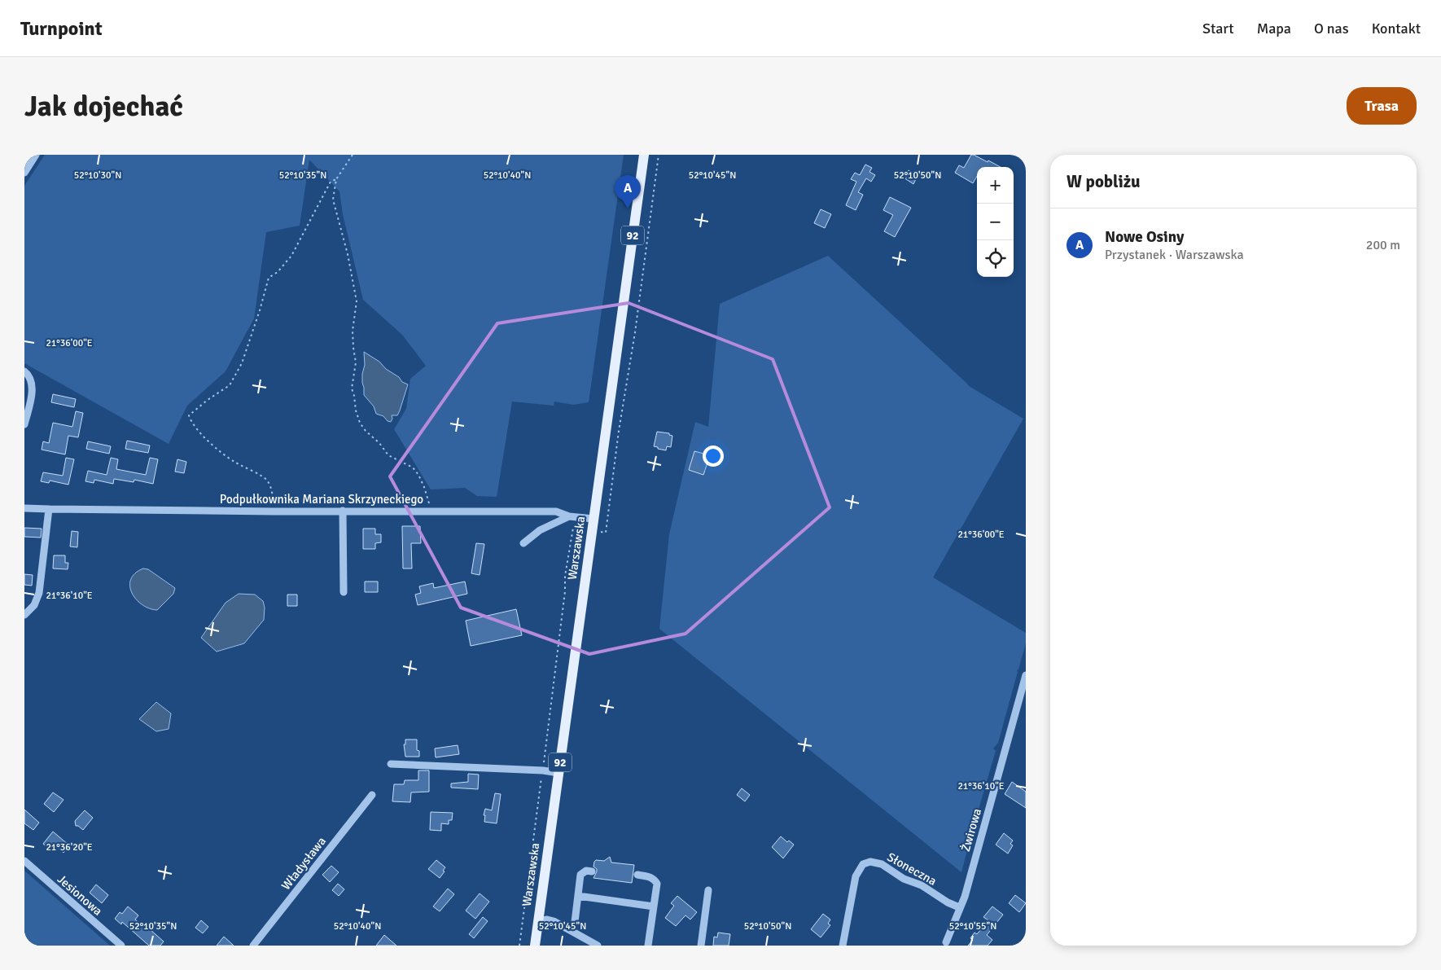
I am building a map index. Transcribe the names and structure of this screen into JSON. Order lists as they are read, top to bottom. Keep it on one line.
{"streets":{"main road":["92","Warszawska"],"street":["Podpułkownika Mariana Skrzyneckiego","Żwirowa","Władysława","Słoneczna","Jesionowa"]},"crossings":[["Podpułkownika Mariana Skrzyneckiego","Warszawska"],["Żwirowa","Słoneczna"]],"page":{"header":"Turnpoint","nav":["Start","Mapa","O nas","Kontakt"],"buttons":"Trasa","title":"Jak dojechać","heading":"W pobliżu","map_buttons":["+","−"],"pins":"A","list":[{"mark":"A","name":"Nowe Osiny","note":"Przystanek · Warszawska","value":"200 m"}]},"coordinates":["52°10'30\"N","52°10'35\"N","52°10'40\"N","52°10'45\"N","52°10'50\"N","21°36'00\"E","21°36'10\"E","21°36'20\"E","52°10'55\"N"]}
